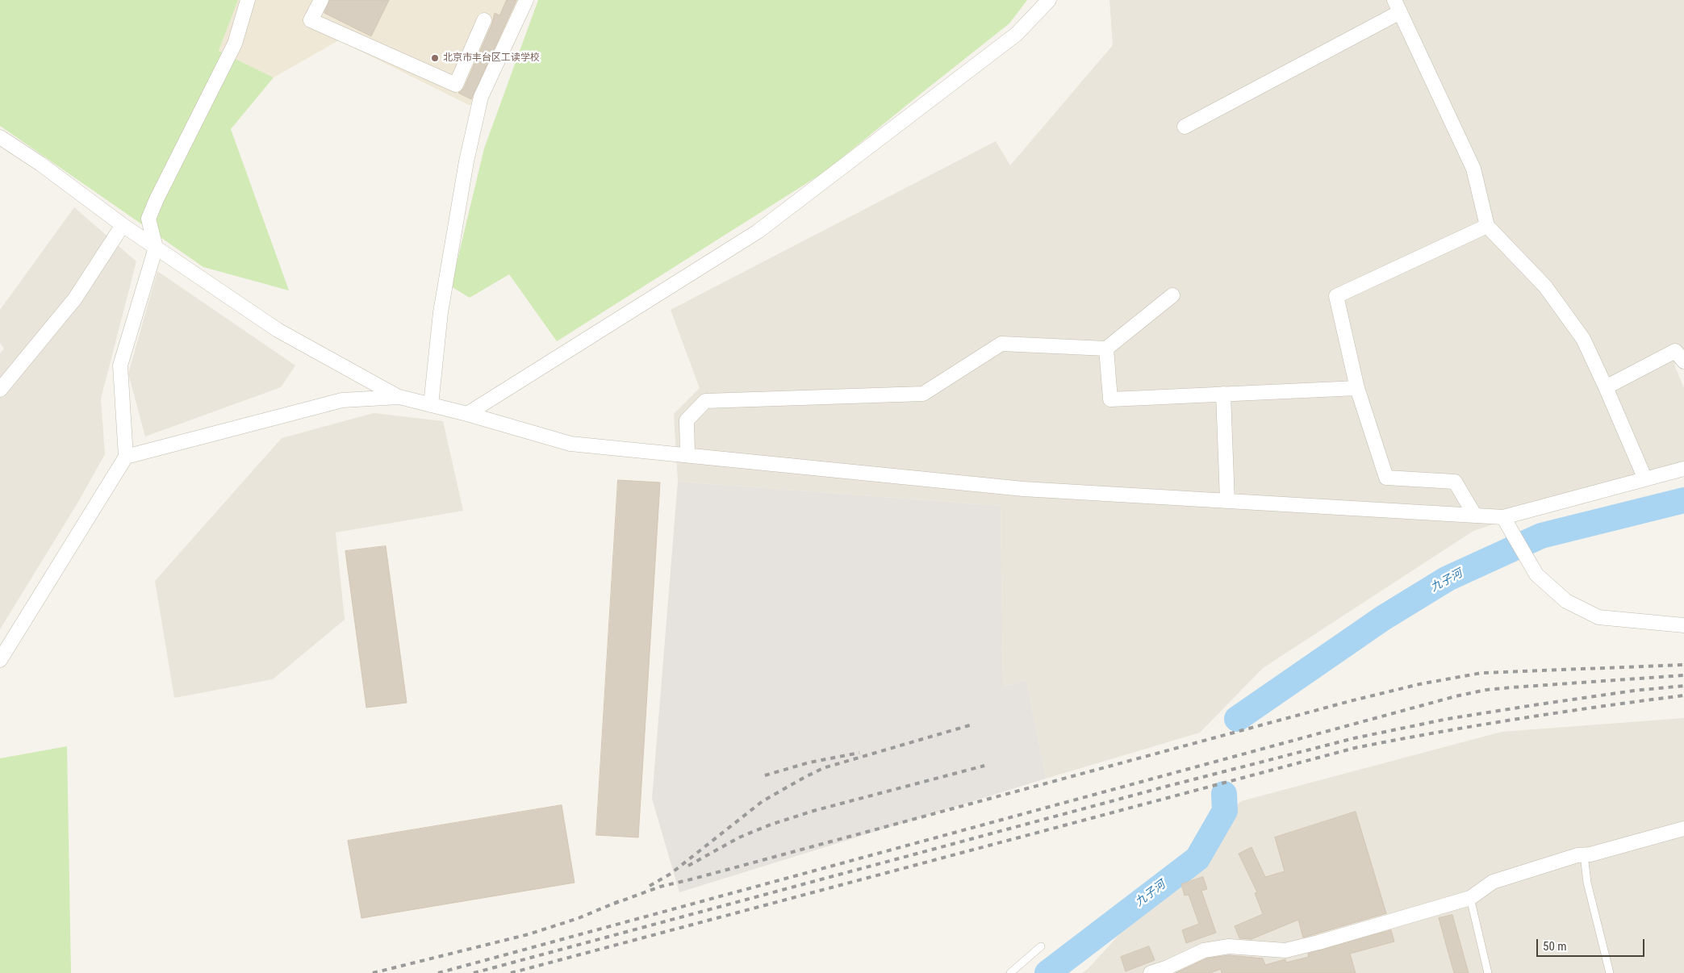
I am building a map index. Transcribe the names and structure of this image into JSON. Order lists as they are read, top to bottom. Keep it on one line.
{"water":["九子河"],"places":["北京市丰台区工读学校"],"scale_bar":"50 m"}
